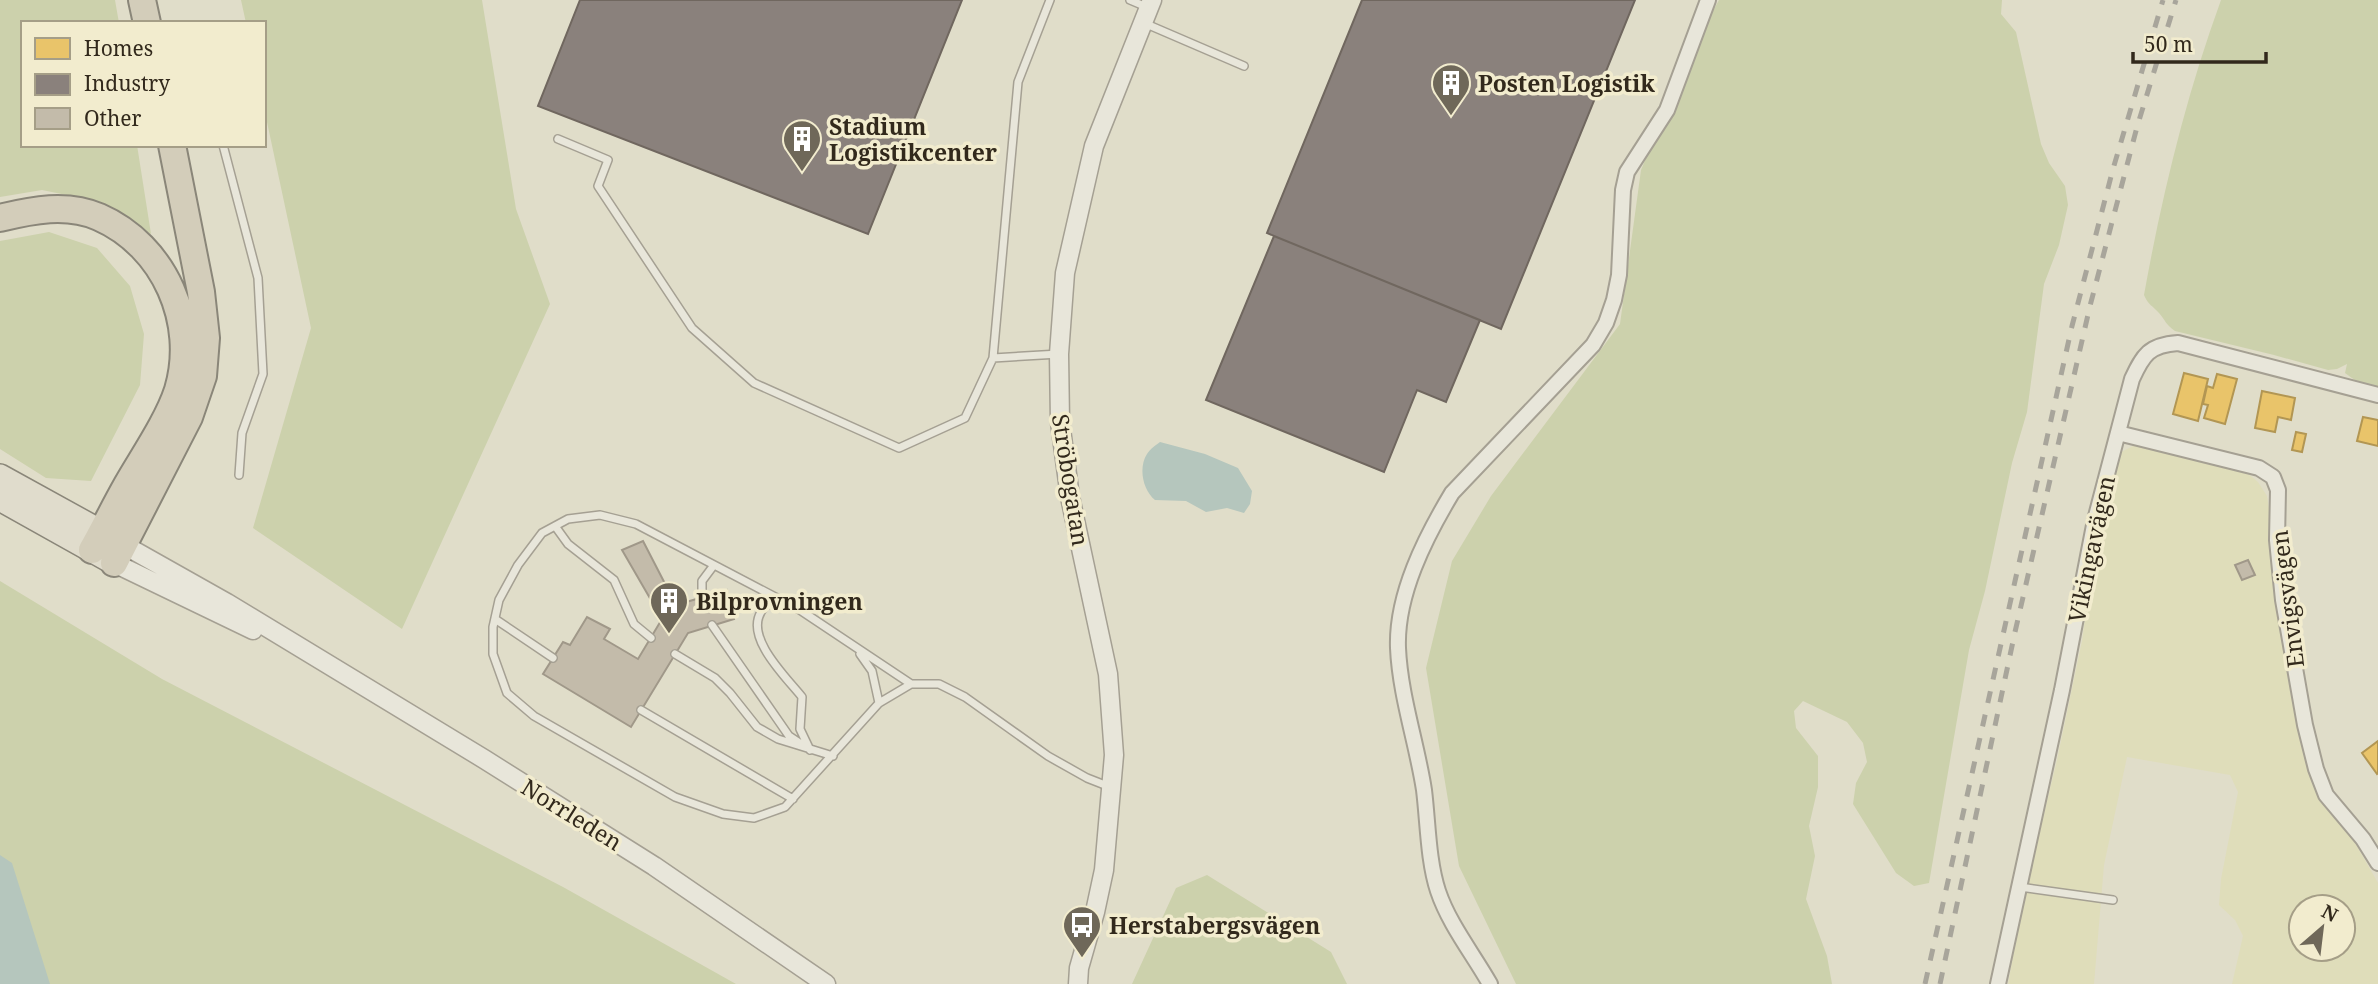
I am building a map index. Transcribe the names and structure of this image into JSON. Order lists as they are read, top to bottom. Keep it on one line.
{"streets":{"street":["Ströbogatan","Vikingavägen","Envigsvägen","Norrleden"]},"crossings":[["Vikingavägen","Envigsvägen"]],"places":{"building":["Posten Logistik","Stadium Logistikcenter","Bilprovningen"],"bus stop":["Herstabergsvägen"]},"legend":["Homes","Industry","Other"],"scale_bar":"50 m","north":"top right"}
